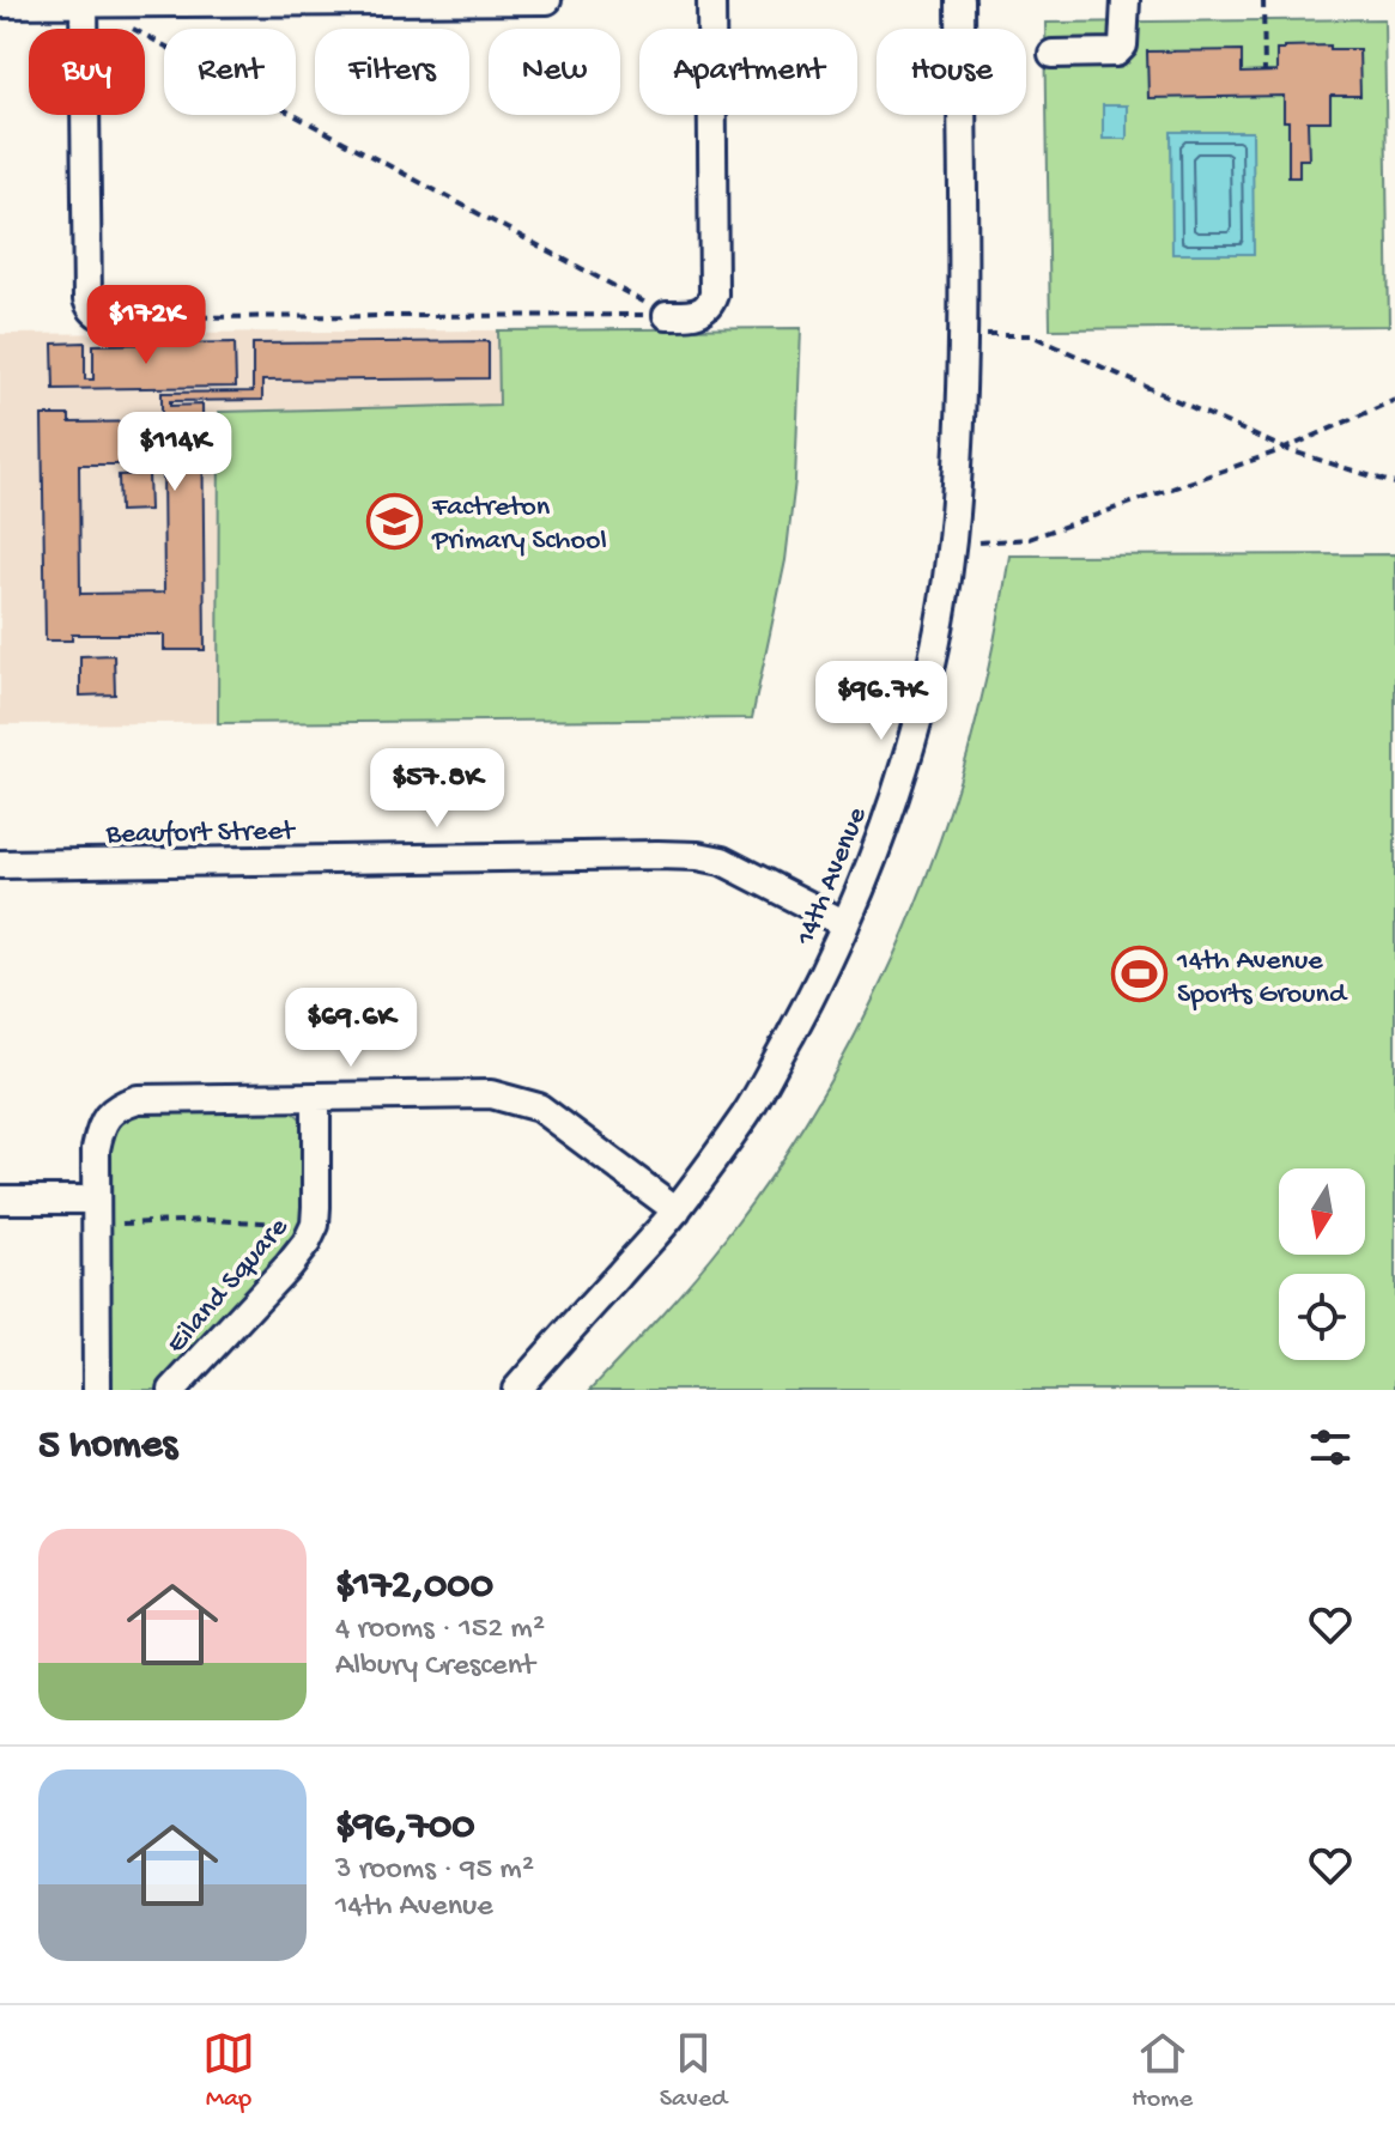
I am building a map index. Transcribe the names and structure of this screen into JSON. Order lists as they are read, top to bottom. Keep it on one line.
{"streets":{"street":["Beaufort Street","14th Avenue","Eiland Square"]},"crossings":[["Beaufort Street","14th Avenue"]],"places":{"school or university":["Factreton Primary School"],"sports":["14th Avenue Sports Ground"]},"north":"bottom","page":{"chip":["Buy","Rent","Filters","New","Apartment","House"],"price":["$172K","$114K","$96.7K","$57.8K","$69.6K"],"heading":"5 homes","list":[{"name":"$172,000","note":"4 rooms · 152 m² · Albury Crescent"},{"name":"$96,700","note":"3 rooms · 95 m² · 14th Avenue"}],"tabs":["Map","Saved","Home"]}}
